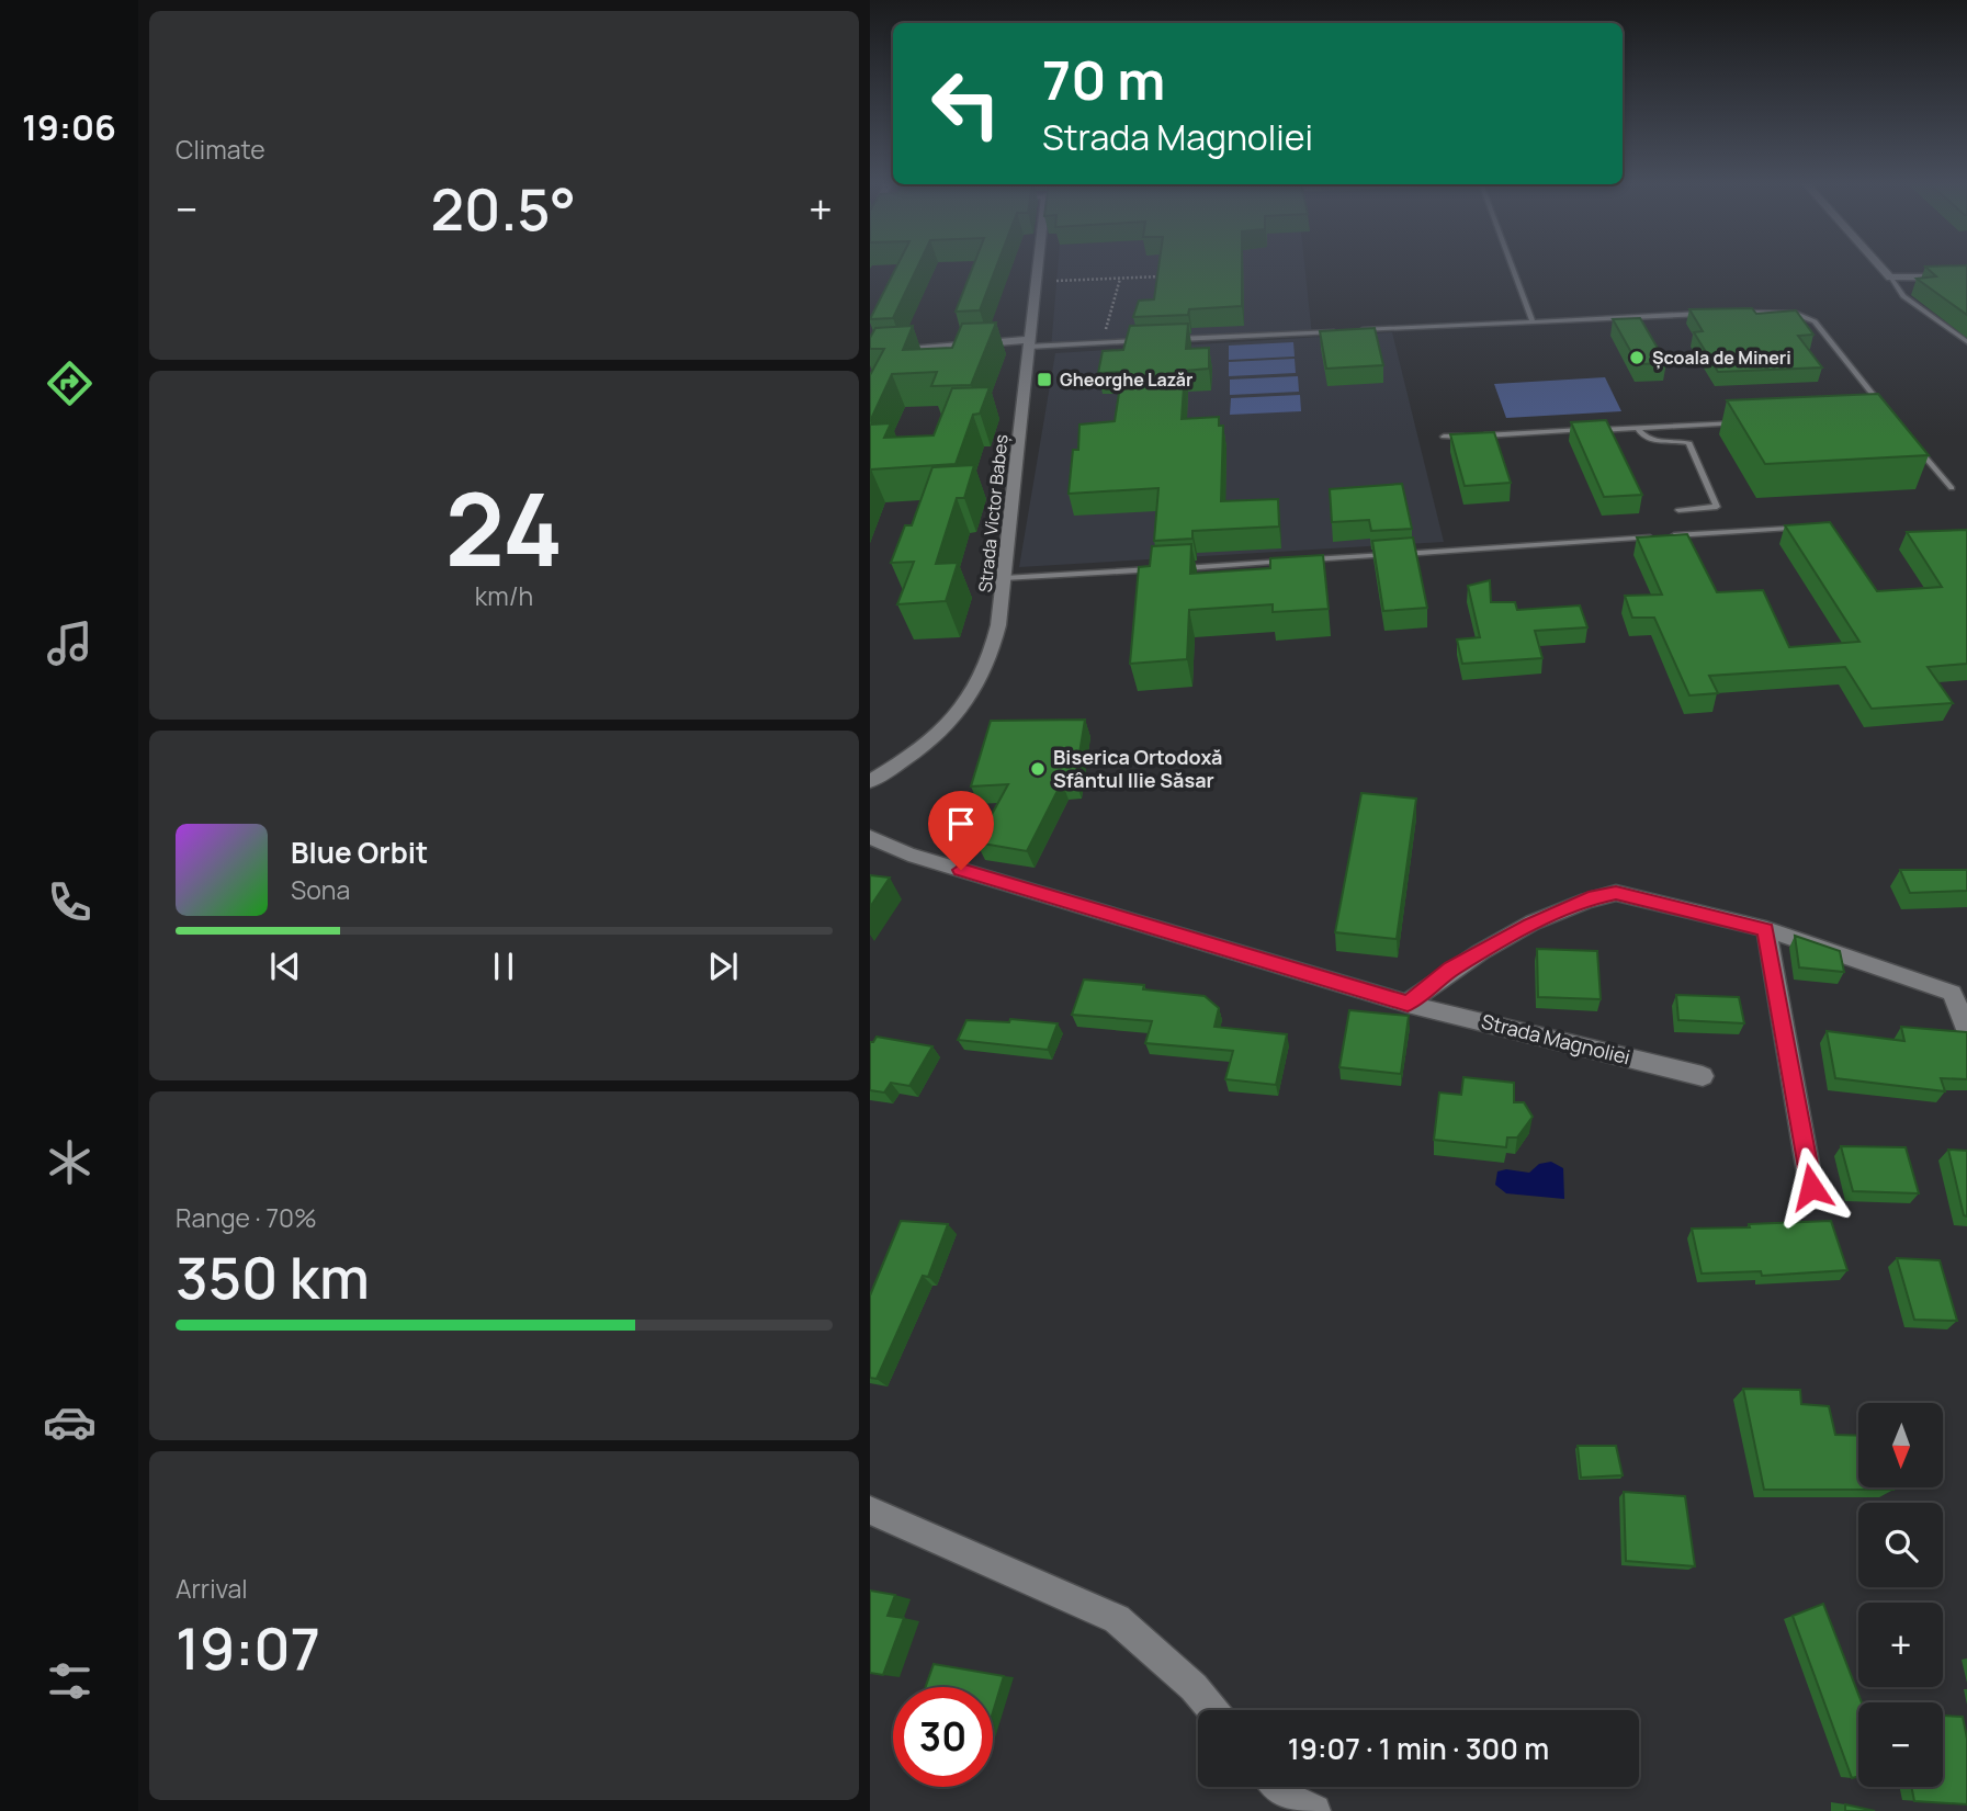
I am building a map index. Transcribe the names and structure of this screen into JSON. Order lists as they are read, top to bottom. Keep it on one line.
{"streets":{"street":["Strada Victor Babeș","Strada Magnoliei"]},"places":{"other":["Școala de Mineri","Biserica Ortodoxă Sfântul Ilie Săsar"],"transit":["Gheorghe Lazăr"]},"north":"bottom","page":{"tabs":"19:06","tile":["Climate",["24","km/h"],["Range · 70%","350 km"],["Arrival","19:07"]],"turn":["70 m","Strada Magnoliei"],"heat":["−","20.5°","+"],"song":["Blue Orbit","Sona"],"map_buttons":["+","−"],"limit":"30","trip":"19:07 · 1 min · 300 m"}}
